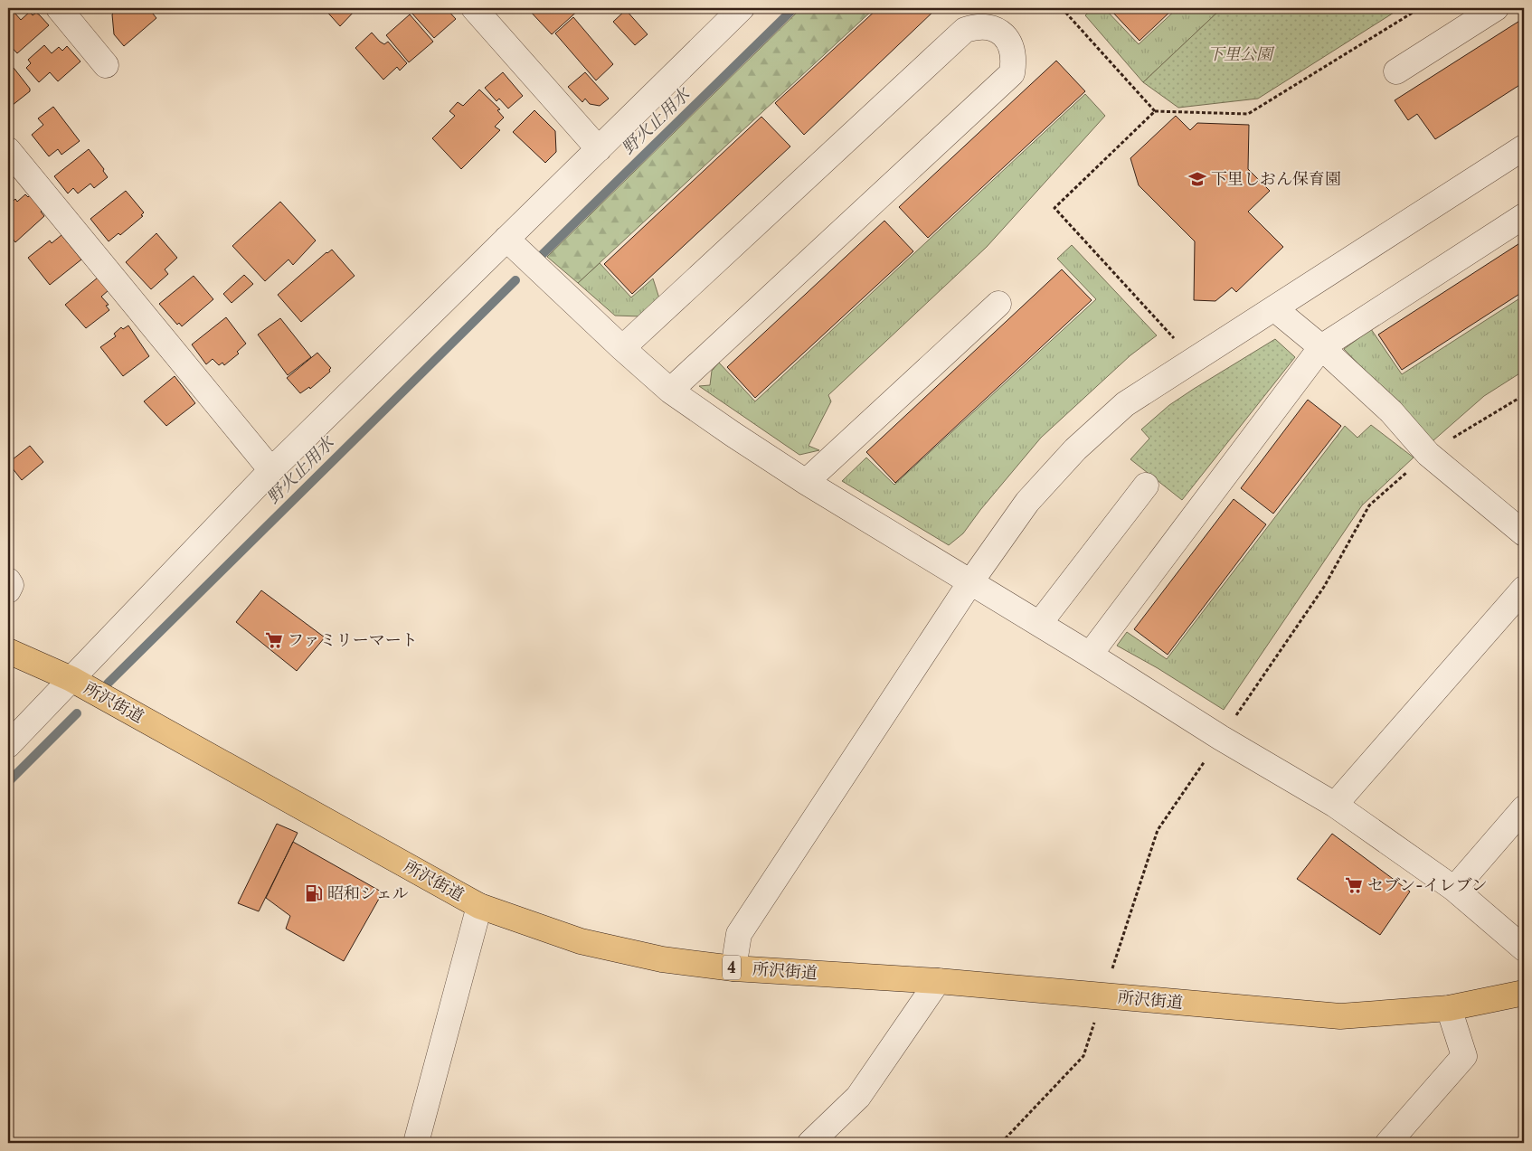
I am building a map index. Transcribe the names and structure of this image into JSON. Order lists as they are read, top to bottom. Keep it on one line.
{"streets":{"main road":["所沢街道","4"]},"water":["野火止用水"],"parks":["下里公園"],"places":{"school or university":["下里しおん保育園"],"supermarket":["ファミリーマート","セブン-イレブン"],"fuel station":["昭和シェル"]}}
